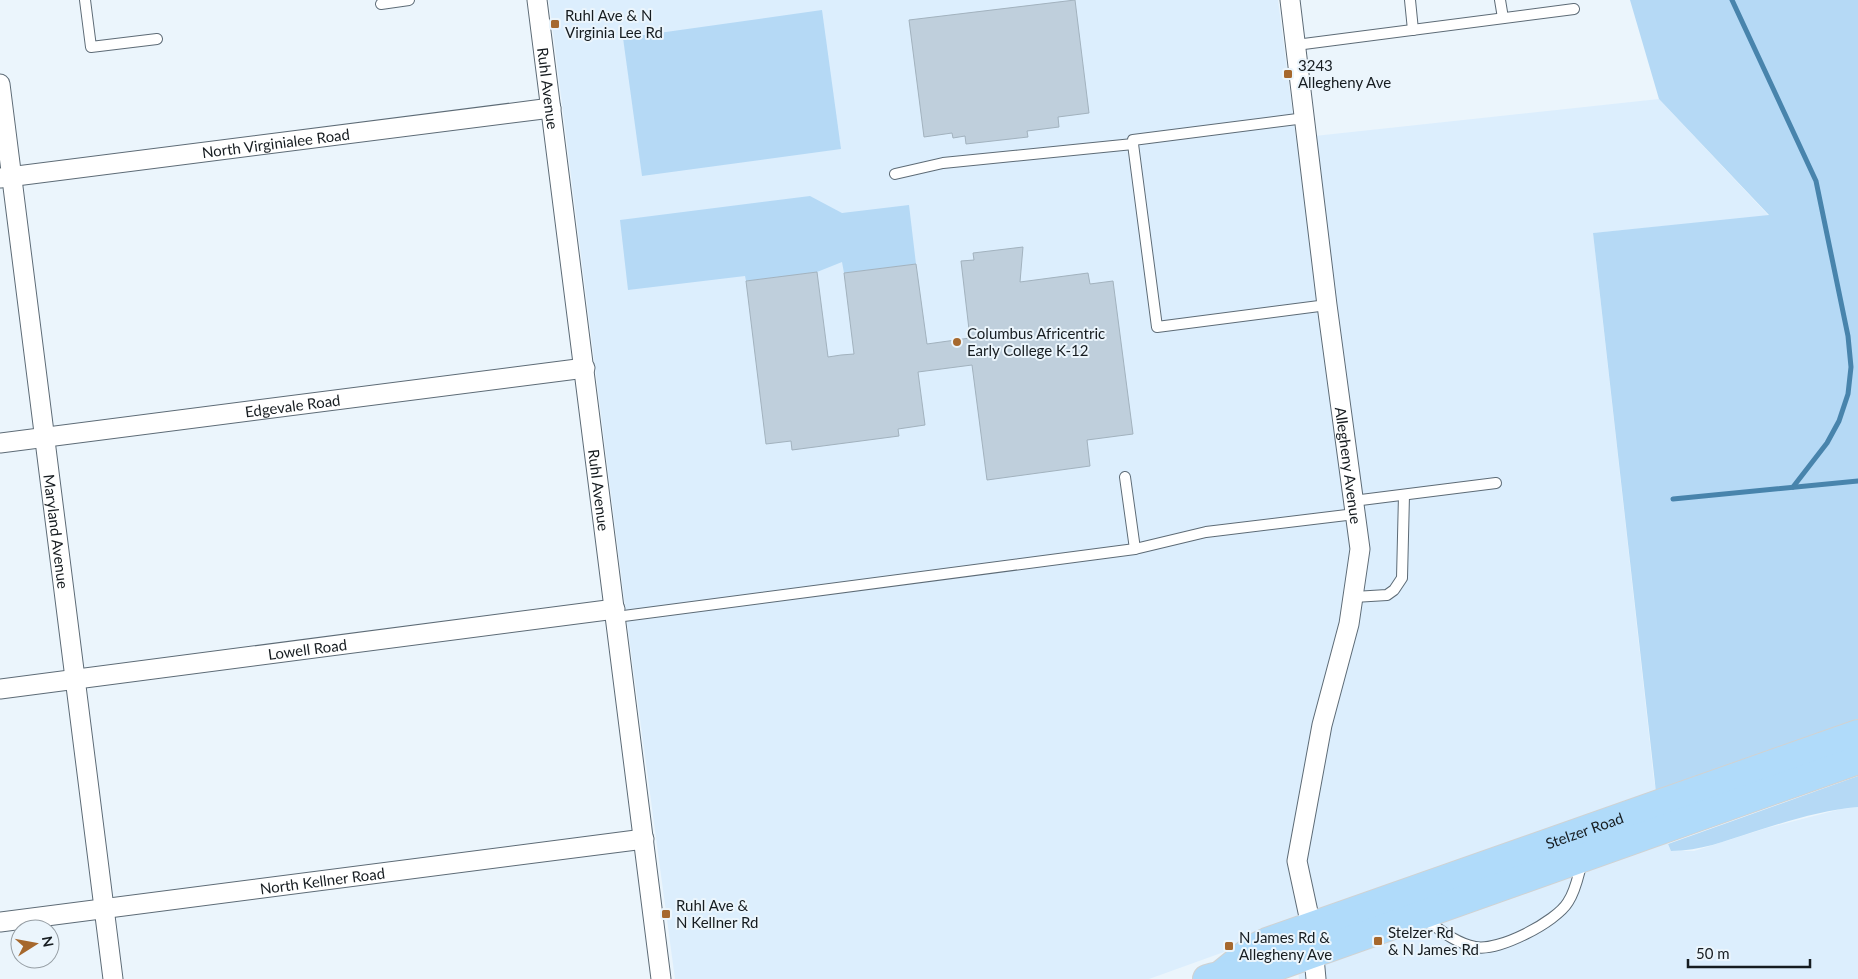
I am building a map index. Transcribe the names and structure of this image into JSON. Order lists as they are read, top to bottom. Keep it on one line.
{"streets":{"main road":["Stelzer Road"],"street":["Ruhl Avenue","North Virginialee Road","Edgevale Road","Allegheny Avenue","Maryland Avenue","Lowell Road","North Kellner Road"]},"crossings":[["Ruhl Avenue","North Virginialee Road"],["Ruhl Avenue","Edgevale Road"],["Ruhl Avenue","Lowell Road"],["Ruhl Avenue","North Kellner Road"],["North Virginialee Road","Maryland Avenue"],["Edgevale Road","Maryland Avenue"],["Allegheny Avenue","Stelzer Road"],["Maryland Avenue","Lowell Road"],["Maryland Avenue","North Kellner Road"]],"places":{"transit":["Ruhl Ave & N Virginia Lee Rd","3243 Allegheny Ave","Ruhl Ave & N Kellner Rd","Stelzer Rd & N James Rd","N James Rd & Allegheny Ave"],"other":["Columbus Africentric Early College K-12"]},"scale_bar":"50 m","north":"right"}
